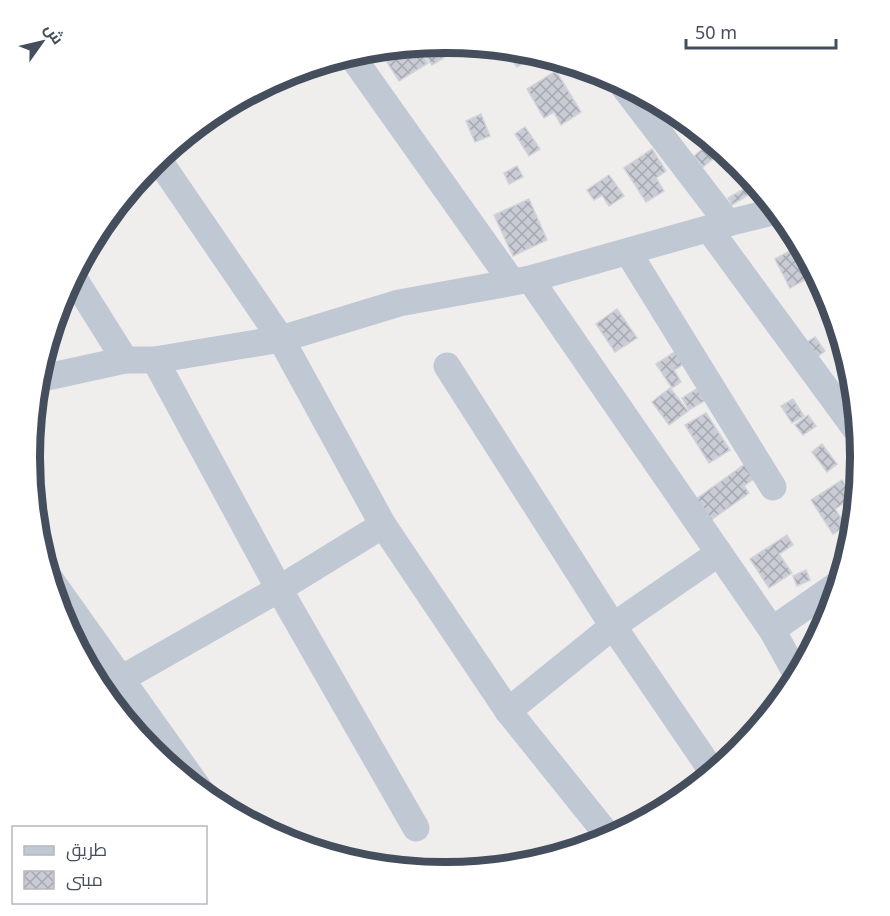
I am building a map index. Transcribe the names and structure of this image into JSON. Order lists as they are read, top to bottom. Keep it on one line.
{"legend":["طريق","مبنى"],"scale_bar":"50 m","north":"top right"}
